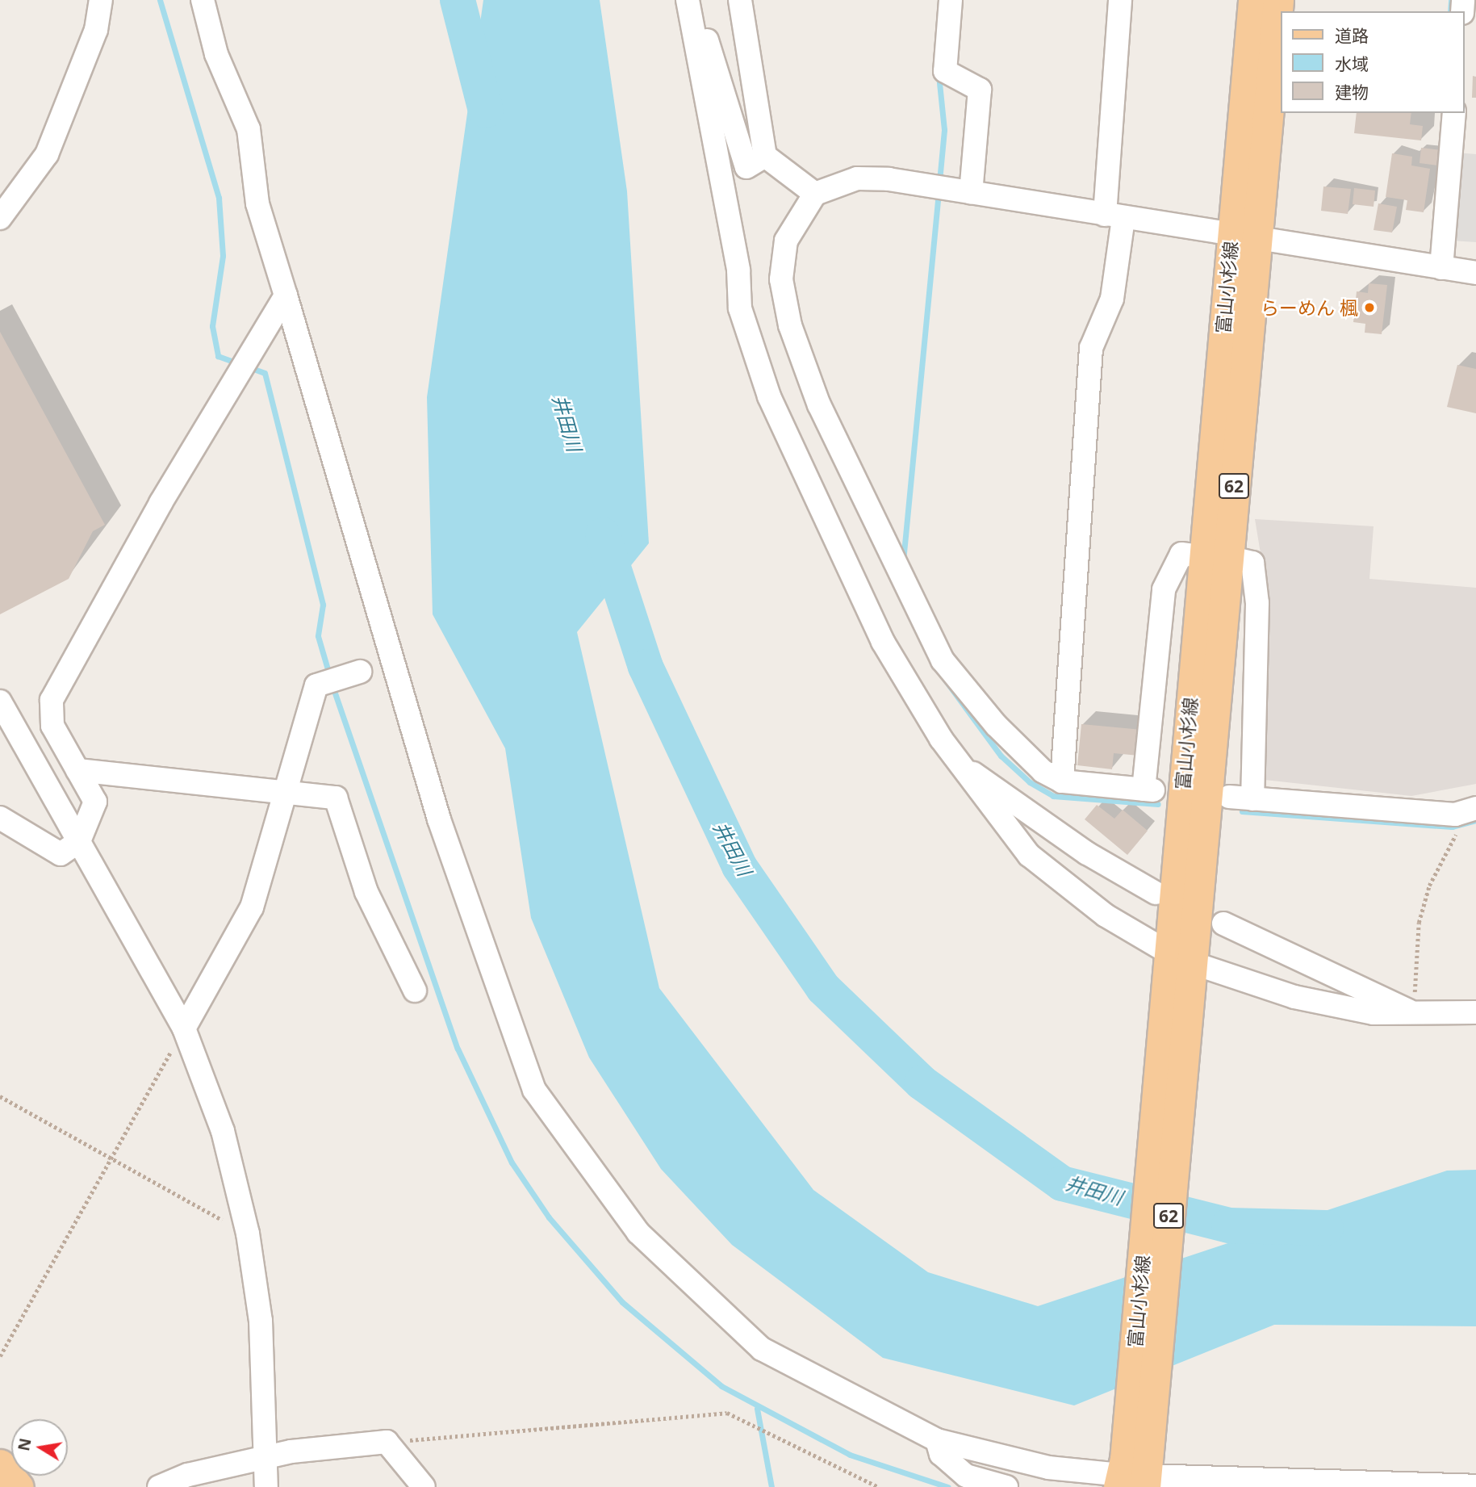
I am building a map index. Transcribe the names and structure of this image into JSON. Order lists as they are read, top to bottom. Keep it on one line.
{"streets":{"main road":["富山小杉線","62"]},"water":["井田川"],"places":["らーめん 楓"],"legend":["道路","水域","建物"],"north":"left"}
